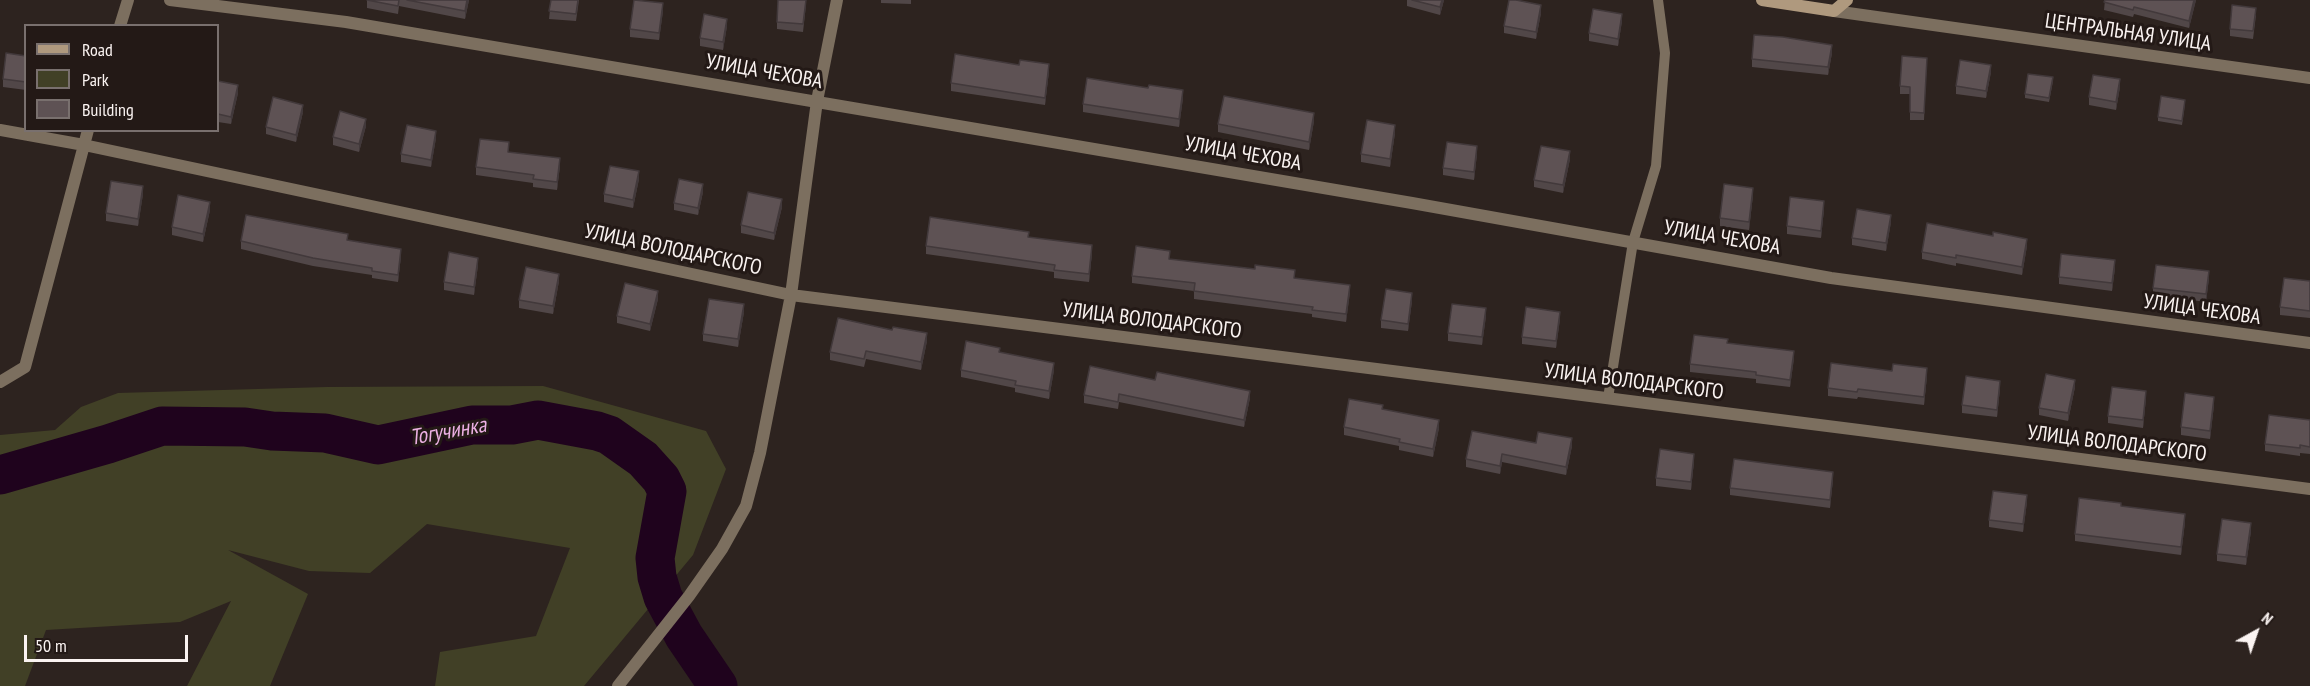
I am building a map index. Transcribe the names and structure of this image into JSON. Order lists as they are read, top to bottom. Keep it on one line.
{"streets":{"main road":["ЦЕНТРАЛЬНАЯ УЛИЦА"],"street":["УЛИЦА ЧЕХОВА","УЛИЦА ВОЛОДАРСКОГО"]},"water":["Тогучинка"],"legend":["Road","Park","Building"],"scale_bar":"50 m","north":"top right"}
